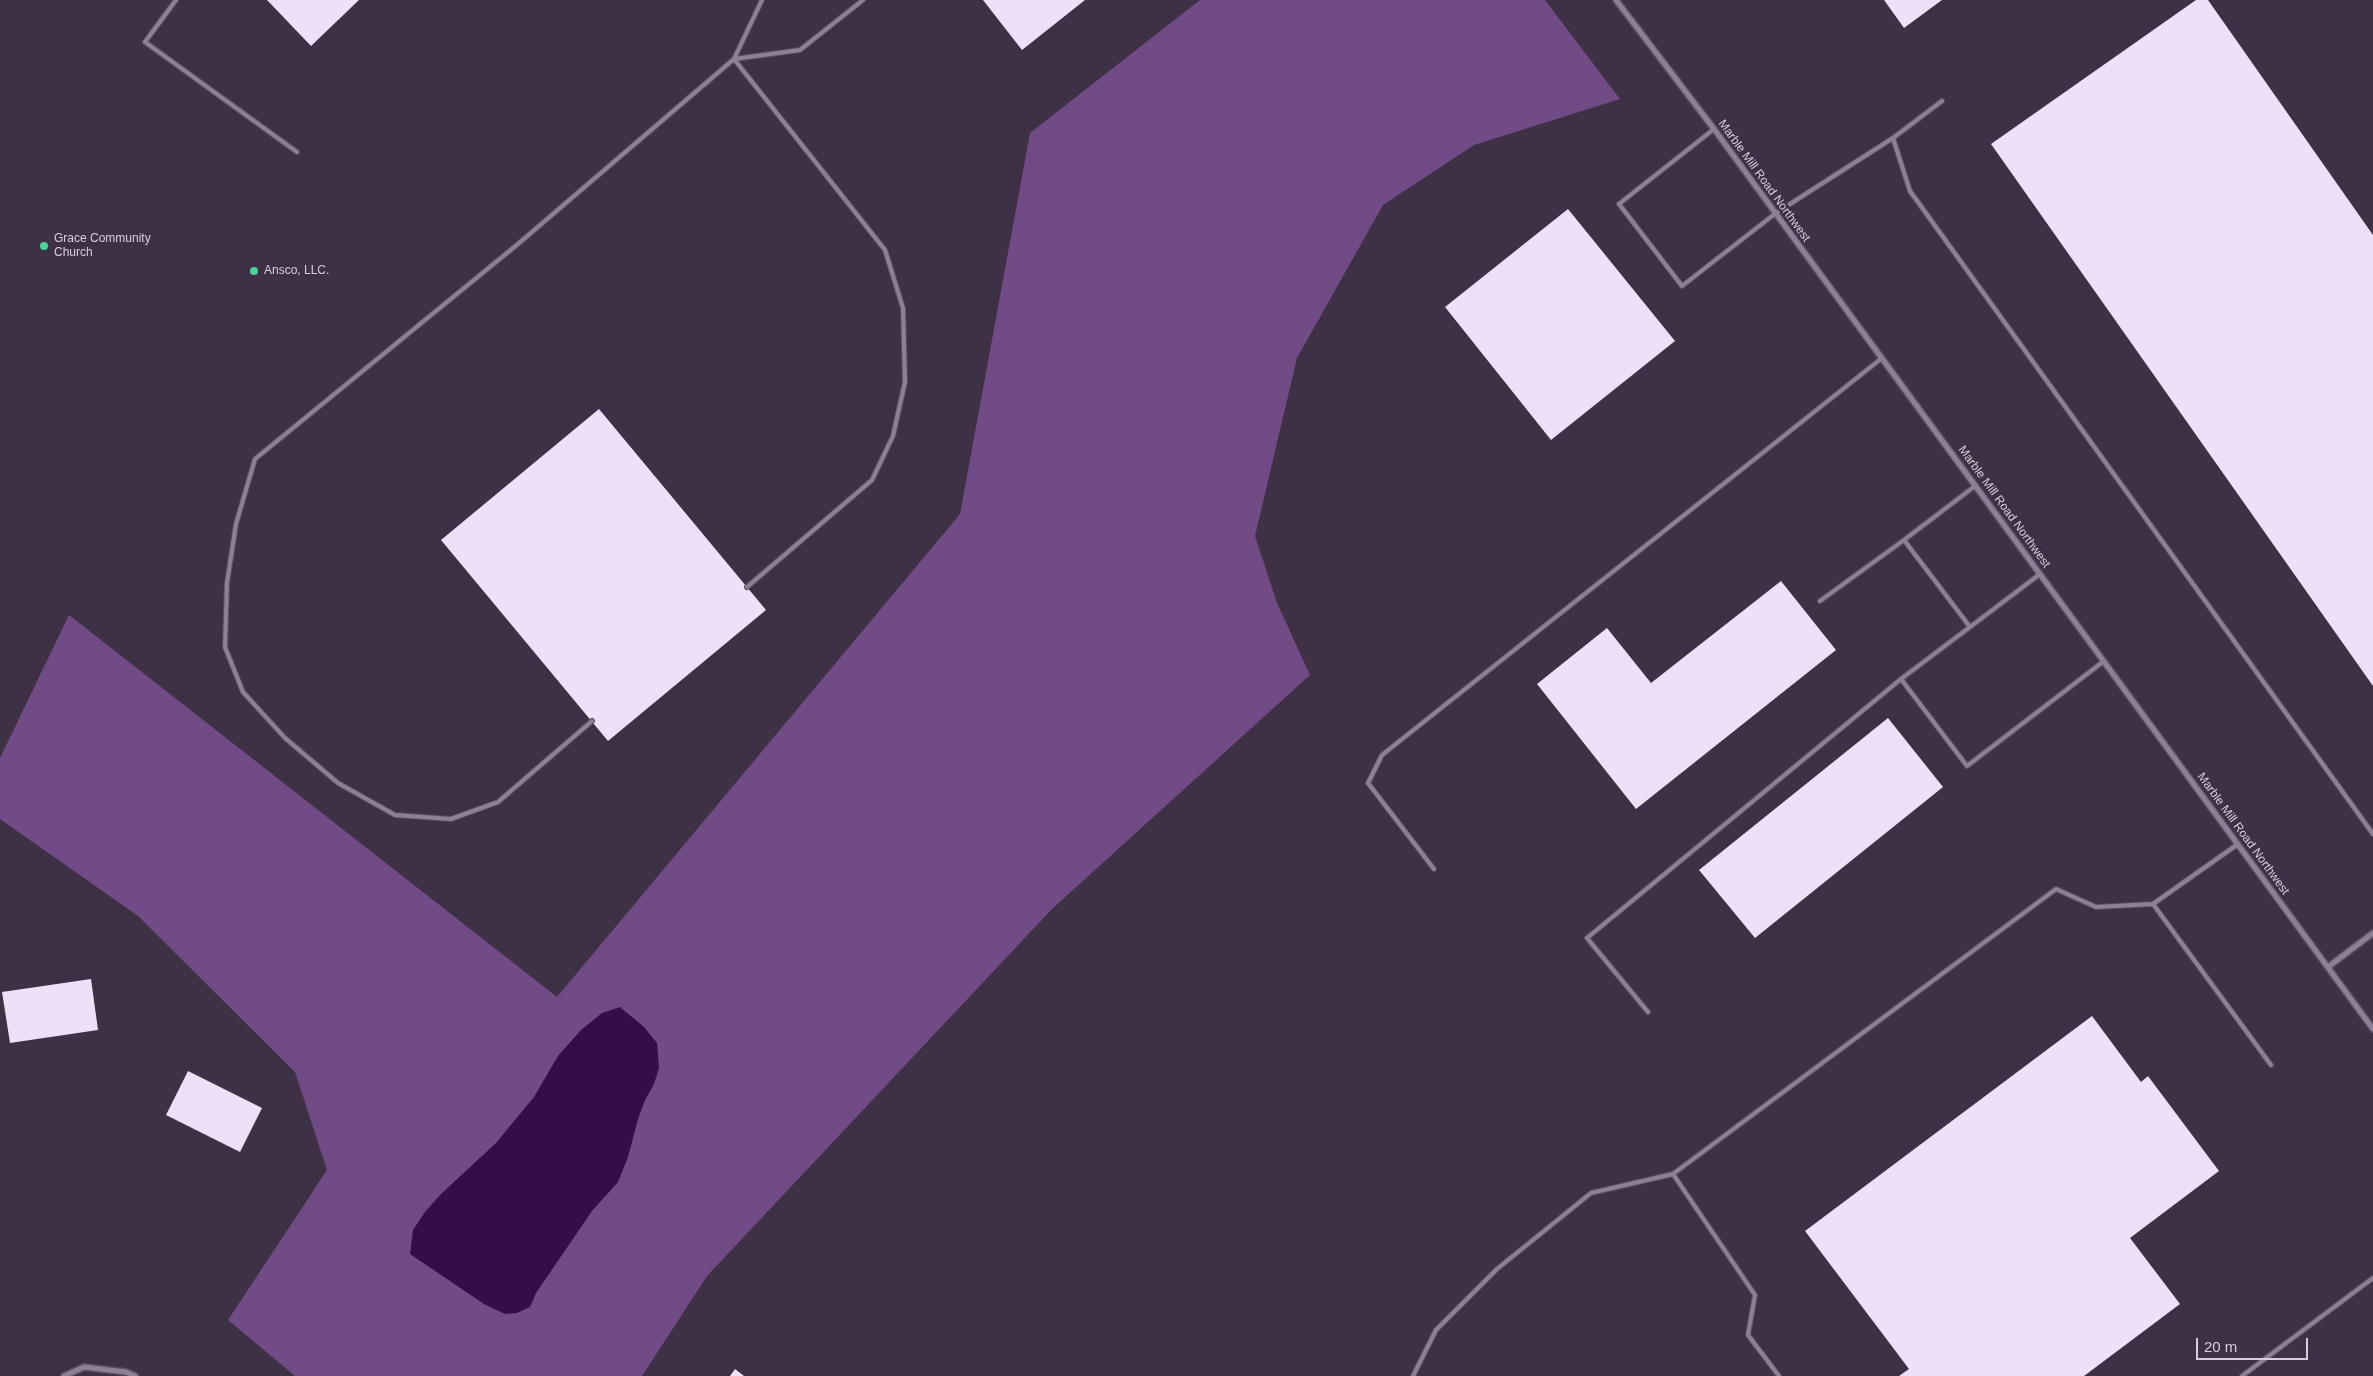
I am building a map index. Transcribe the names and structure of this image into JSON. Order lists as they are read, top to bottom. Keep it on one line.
{"streets":{"street":["Marble Mill Road Northwest"]},"places":["Grace Community Church","Ansco, LLC."],"scale_bar":"20 m"}
